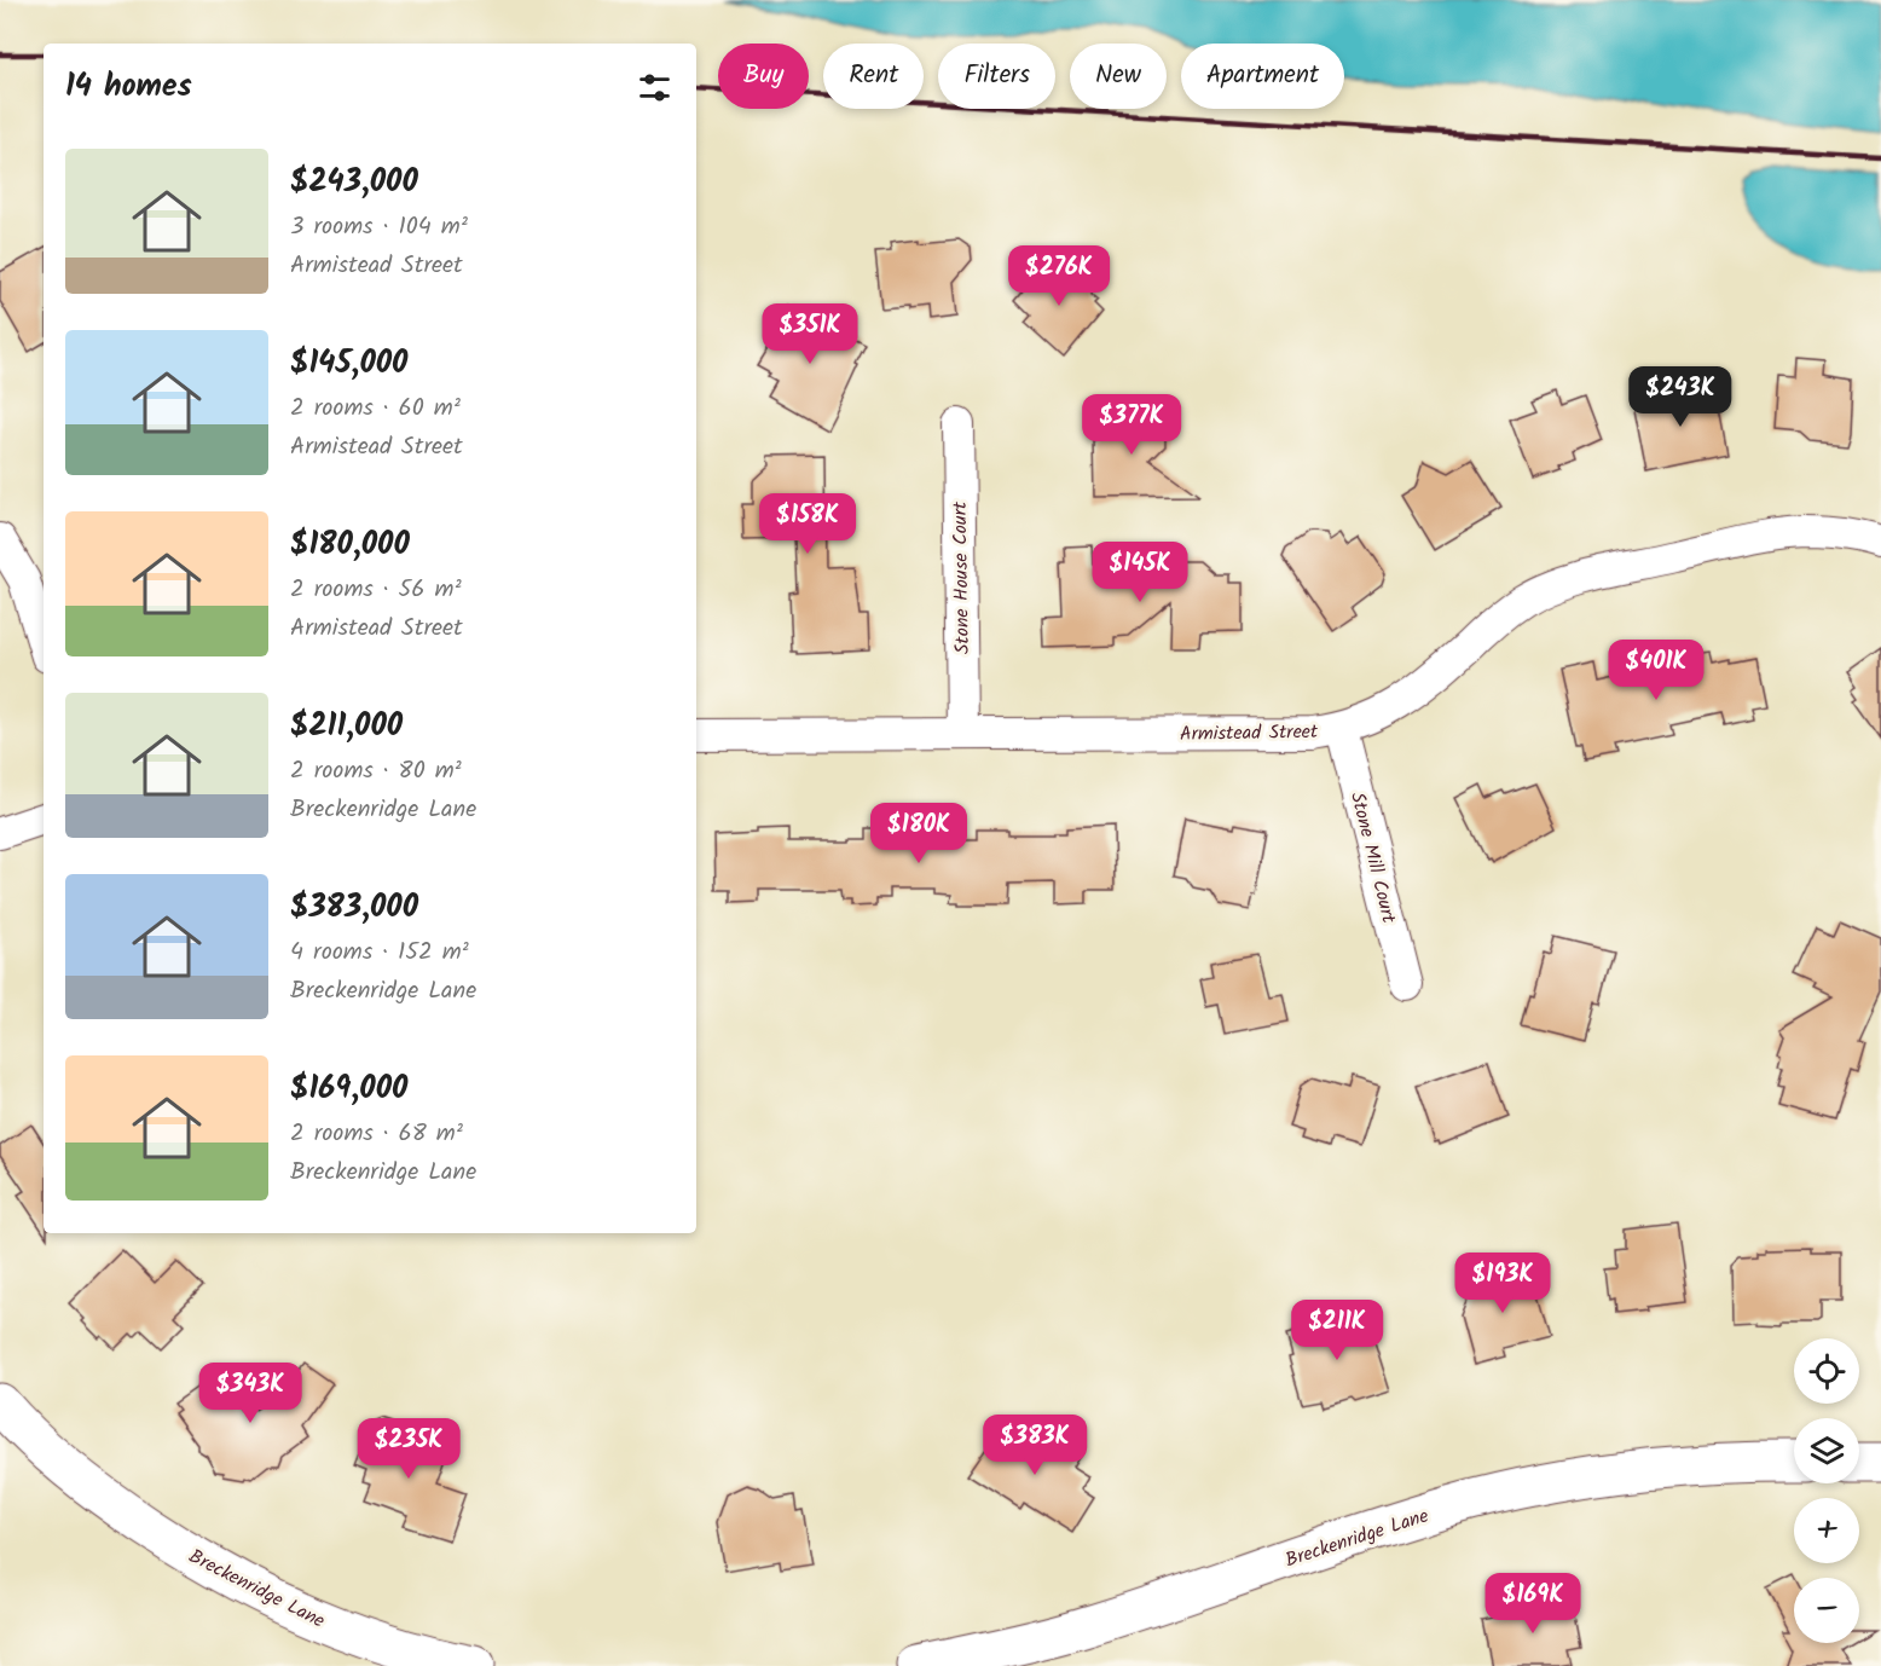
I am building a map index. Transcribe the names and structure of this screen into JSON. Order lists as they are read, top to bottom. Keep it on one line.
{"streets":{"street":["Stone House Court","Armistead Street","Stone Mill Court","Breckenridge Lane"]},"crossings":[["Stone House Court","Armistead Street"],["Armistead Street","Stone Mill Court"]],"page":{"chip":["Buy","Rent","Filters","New","Apartment"],"heading":"14 homes","list":[{"name":"$243,000","note":"3 rooms · 104 m² · Armistead Street"},{"name":"$145,000","note":"2 rooms · 60 m² · Armistead Street"},{"name":"$180,000","note":"2 rooms · 56 m² · Armistead Street"},{"name":"$211,000","note":"2 rooms · 80 m² · Breckenridge Lane"},{"name":"$383,000","note":"4 rooms · 152 m² · Breckenridge Lane"},{"name":"$169,000","note":"2 rooms · 68 m² · Breckenridge Lane"}],"price":["$276K","$351K","$243K","$377K","$158K","$145K","$401K","$180K","$193K","$211K","$343K","$383K","$235K","$169K"],"map_buttons":["+","−"]}}
